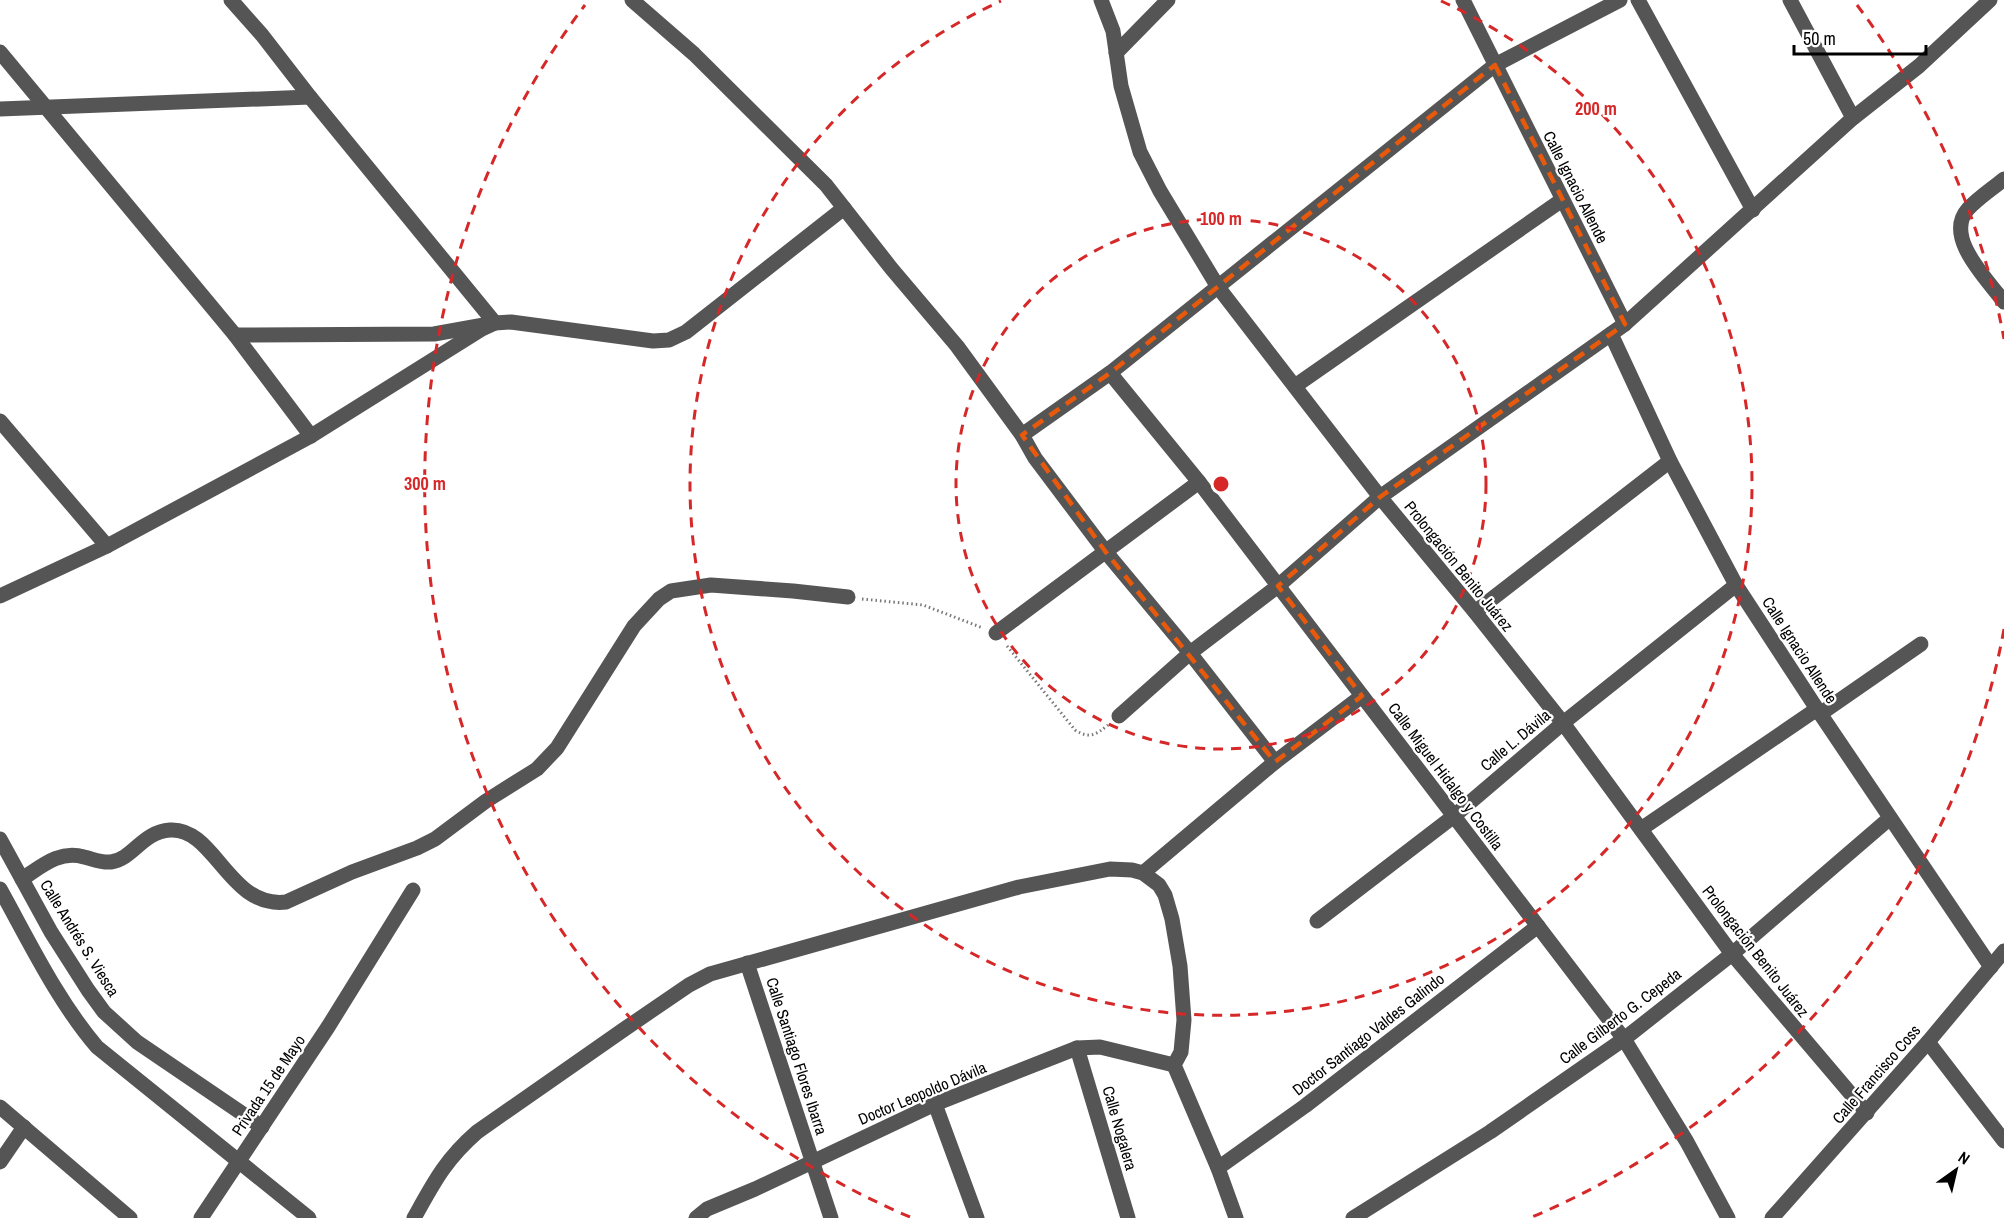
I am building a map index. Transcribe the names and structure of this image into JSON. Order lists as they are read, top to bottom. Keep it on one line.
{"streets":{"street":["Calle Ignacio Allende","Prolongación Benito Juárez","Calle L. Dávila","Calle Miguel Hidalgo y Costilla","Calle Andrés S. Viesca","Calle Gilberto G. Cepeda","Doctor Santiago Valdes Galindo","Calle Santiago Flores Ibarra","Calle Francisco Coss","Privada 15 de Mayo","Doctor Leopoldo Dávila","Calle Nogalera"]},"crossings":[["Calle Ignacio Allende","Calle L. Dávila"],["Calle Ignacio Allende","Calle Gilberto G. Cepeda"],["Calle Ignacio Allende","Calle Francisco Coss"],["Prolongación Benito Juárez","Calle L. Dávila"],["Prolongación Benito Juárez","Calle Gilberto G. Cepeda"],["Prolongación Benito Juárez","Calle Francisco Coss"],["Calle L. Dávila","Calle Miguel Hidalgo y Costilla"],["Calle Miguel Hidalgo y Costilla","Calle Gilberto G. Cepeda"],["Calle Miguel Hidalgo y Costilla","Doctor Santiago Valdes Galindo"],["Calle Andrés S. Viesca","Privada 15 de Mayo"],["Calle Santiago Flores Ibarra","Doctor Leopoldo Dávila"],["Doctor Leopoldo Dávila","Calle Nogalera"]],"scale_bar":"50 m","north":"top right","rings":["200 m","100 m","300 m"]}
